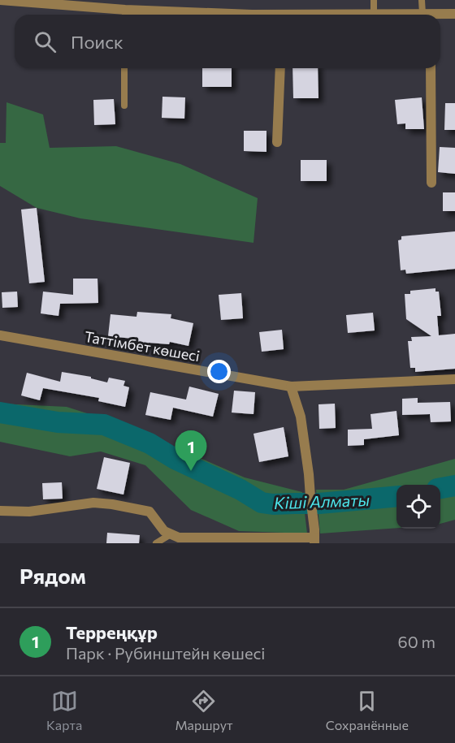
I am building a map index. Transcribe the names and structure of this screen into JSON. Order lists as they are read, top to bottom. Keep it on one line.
{"streets":{"street":["Таттімбет көшесі"]},"water":["Кіші Алматы"],"page":{"search":"Поиск","pins":"1","heading":"Рядом","list":[{"mark":"1","name":"Терреңқұр","note":"Парк · Рубинштейн көшесі","value":"60 m"}],"nav":["Карта","Маршрут","Сохранённые"]}}
